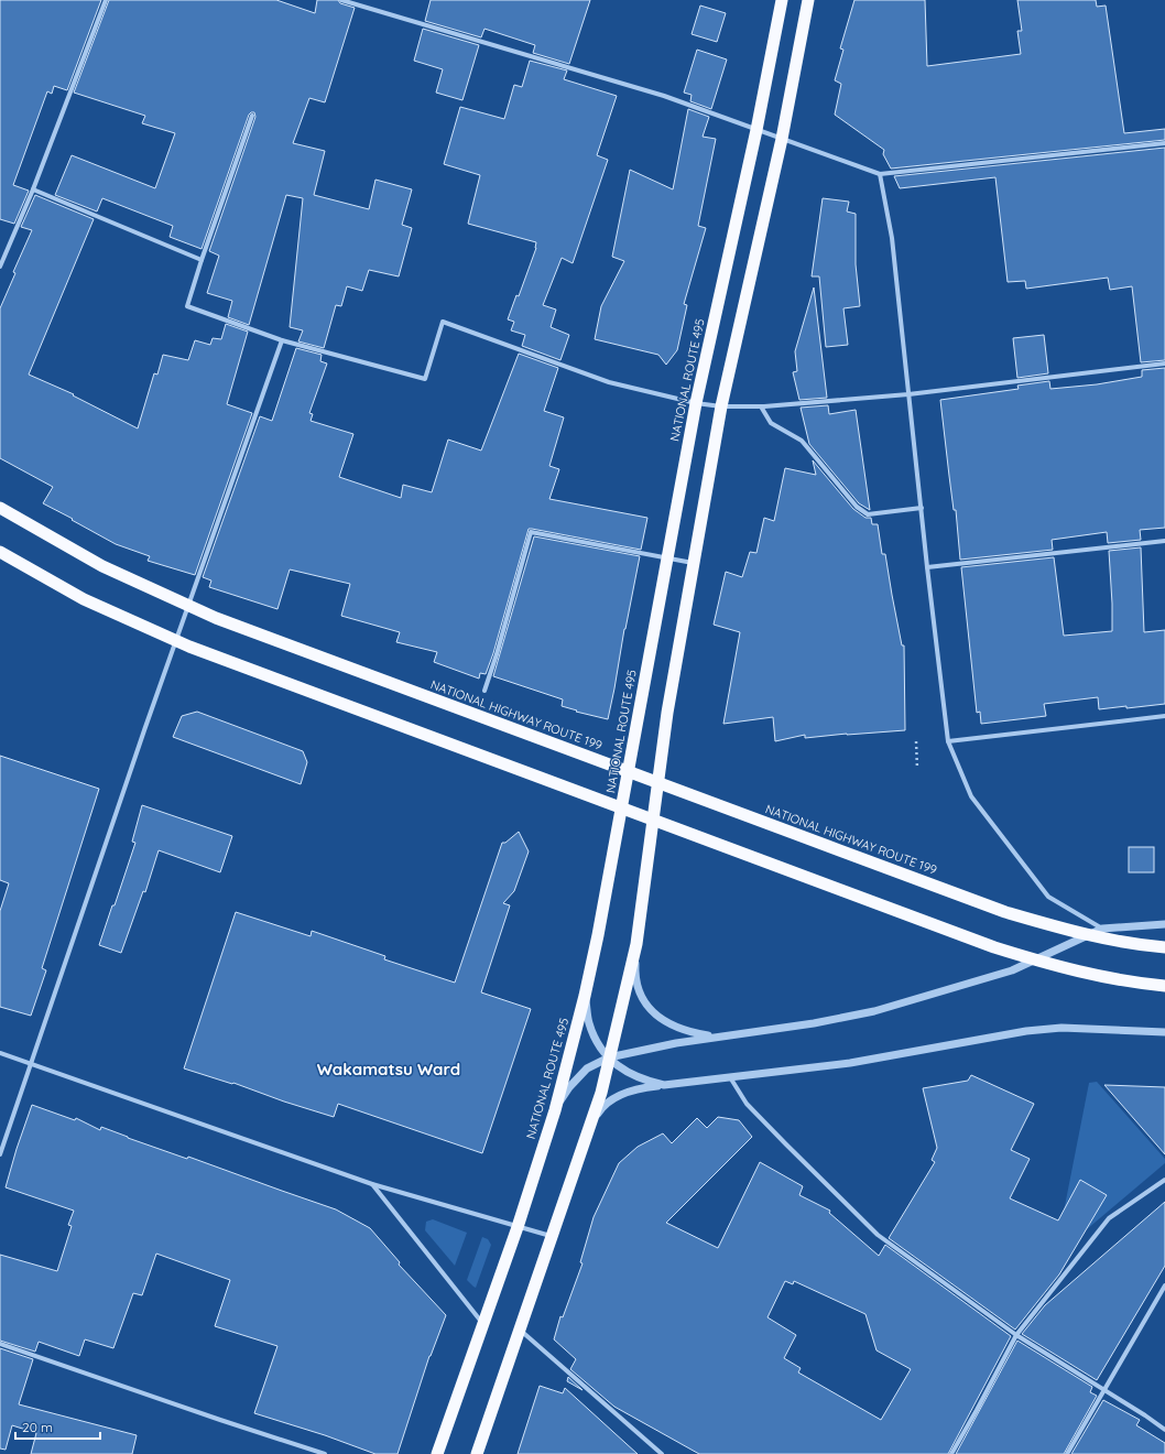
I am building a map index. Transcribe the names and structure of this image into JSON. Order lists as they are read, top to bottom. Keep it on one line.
{"streets":{"highway":["NATIONAL ROUTE 495","NATIONAL HIGHWAY ROUTE 199"]},"districts":["Wakamatsu Ward"],"scale_bar":"20 m"}
